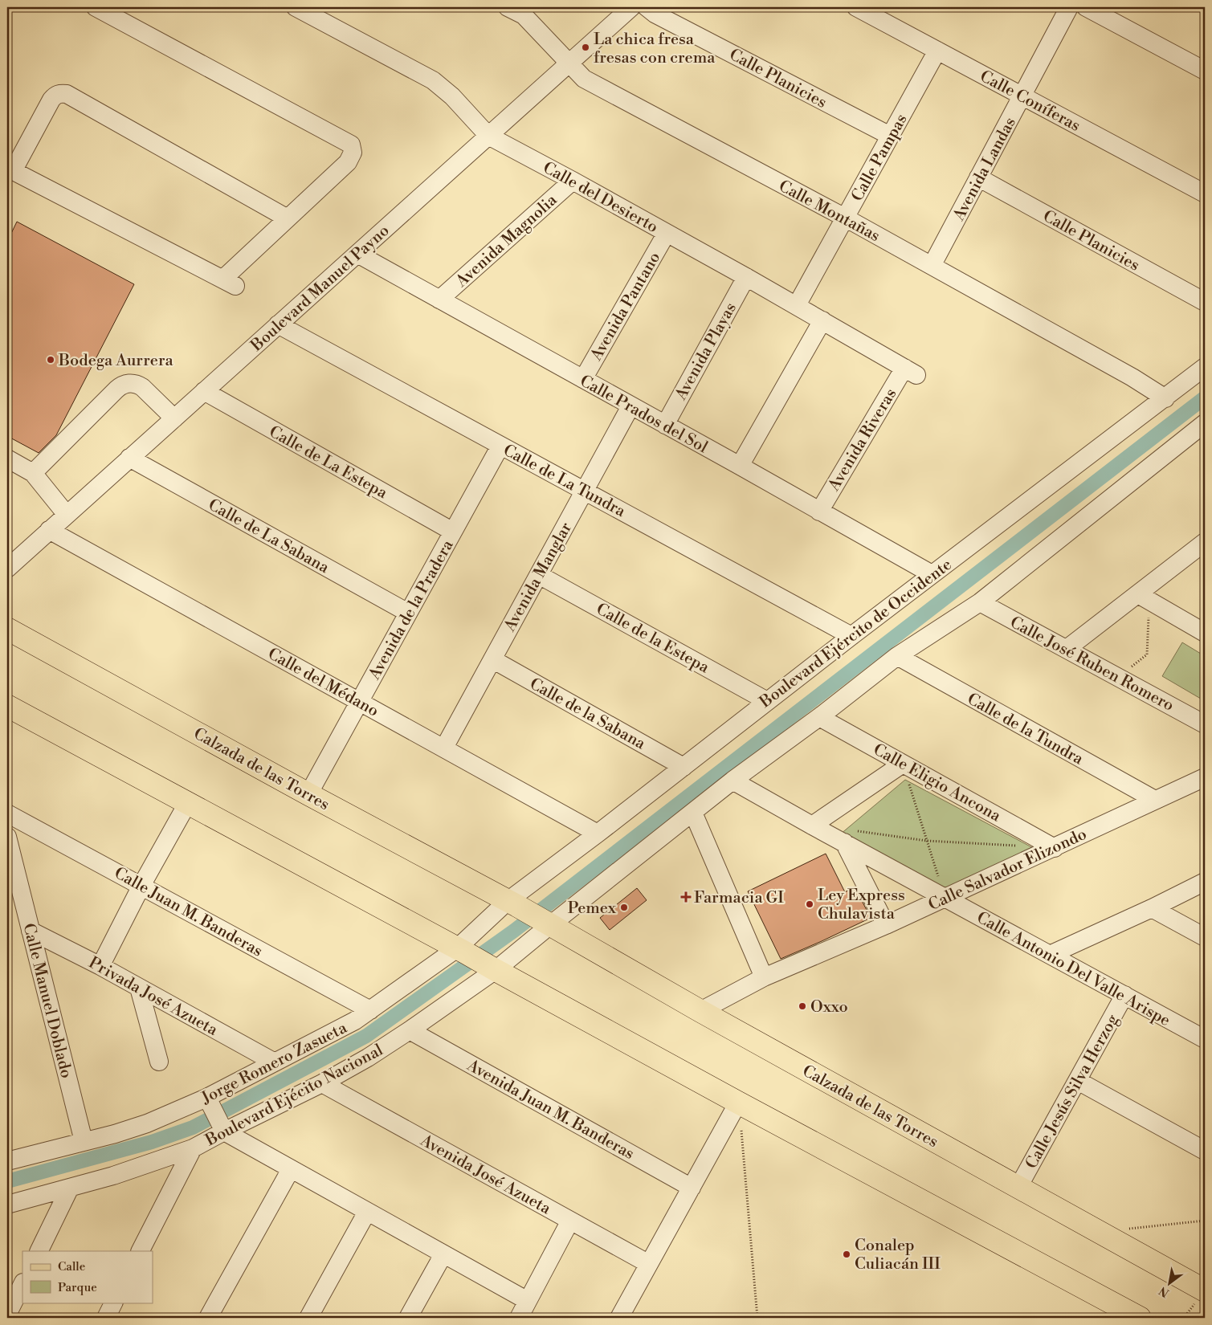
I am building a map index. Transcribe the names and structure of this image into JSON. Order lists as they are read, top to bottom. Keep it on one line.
{"streets":{"main road":["Calzada de las Torres"],"street":["Calle Planicies","Calle Coníferas","Calle Pampas","Avenida Landas","Calle del Desierto","Calle Montañas","Avenida Magnolia","Boulevard Manuel Payno","Avenida Pantano","Avenida Playas","Calle Prados del Sol","Avenida Riveras","Calle de La Estepa","Calle de La Tundra","Calle de La Sabana","Avenida Manglar","Avenida de la Pradera","Boulevard Ejército de Occidente","Calle de la Estepa","Calle José Ruben Romero","Calle del Médano","Calle de la Sabana","Calle de la Tundra","Calle Eligio Ancona","Calle Salvador Elizondo","Calle Juan M. Banderas","Calle Antonio Del Valle Arispe","Privada José Azueta","Calle Manuel Doblado","Jorge Romero Zasueta","Calle Jesús Silva Herzog","Boulevard Ejécito Nacional","Avenida Juan M. Banderas","Avenida José Azueta"]},"crossings":[["Calle Planicies","Calle Pampas"],["Calle Planicies","Avenida Landas"],["Calle Coníferas","Calle Pampas"],["Calle Coníferas","Avenida Landas"],["Calle Pampas","Calle del Desierto"],["Calle Pampas","Calle Montañas"],["Avenida Landas","Calle Montañas"],["Calle del Desierto","Avenida Magnolia"],["Calle del Desierto","Boulevard Manuel Payno"],["Calle del Desierto","Avenida Pantano"],["Calle del Desierto","Avenida Playas"],["Calle del Desierto","Avenida Riveras"],["Calle Montañas","Boulevard Manuel Payno"],["Calle Montañas","Boulevard Ejército de Occidente"],["Avenida Magnolia","Calle Prados del Sol"],["Boulevard Manuel Payno","Calle Prados del Sol"],["Boulevard Manuel Payno","Calle de La Estepa"],["Boulevard Manuel Payno","Calle de La Tundra"],["Boulevard Manuel Payno","Calle de La Sabana"],["Boulevard Manuel Payno","Calle del Médano"],["Avenida Pantano","Calle Prados del Sol"],["Avenida Playas","Calle Prados del Sol"],["Calle Prados del Sol","Avenida Riveras"],["Calle Prados del Sol","Avenida Manglar"],["Calle Prados del Sol","Boulevard Ejército de Occidente"],["Calle de La Estepa","Avenida de la Pradera"],["Calle de La Tundra","Avenida Manglar"],["Calle de La Tundra","Avenida de la Pradera"],["Calle de La Tundra","Boulevard Ejército de Occidente"],["Calle de La Sabana","Avenida de la Pradera"],["Avenida Manglar","Calle de la Estepa"],["Avenida Manglar","Calle del Médano"],["Avenida Manglar","Calle de la Sabana"],["Avenida de la Pradera","Calle del Médano"],["Avenida de la Pradera","Calzada de las Torres"],["Boulevard Ejército de Occidente","Calle de la Estepa"],["Boulevard Ejército de Occidente","Calle del Médano"],["Boulevard Ejército de Occidente","Calle de la Sabana"],["Boulevard Ejército de Occidente","Calzada de las Torres"],["Boulevard Ejército de Occidente","Jorge Romero Zasueta"],["Calle de la Tundra","Calle Salvador Elizondo"],["Calzada de las Torres","Calle Salvador Elizondo"],["Calzada de las Torres","Jorge Romero Zasueta"],["Calzada de las Torres","Calle Jesús Silva Herzog"],["Calzada de las Torres","Boulevard Ejécito Nacional"],["Calle Eligio Ancona","Calle Salvador Elizondo"],["Calle Salvador Elizondo","Calle Antonio Del Valle Arispe"],["Calle Juan M. Banderas","Jorge Romero Zasueta"],["Calle Antonio Del Valle Arispe","Calle Jesús Silva Herzog"],["Privada José Azueta","Calle Manuel Doblado"],["Privada José Azueta","Jorge Romero Zasueta"],["Calle Manuel Doblado","Jorge Romero Zasueta"],["Jorge Romero Zasueta","Boulevard Ejécito Nacional"],["Boulevard Ejécito Nacional","Avenida Juan M. Banderas"],["Boulevard Ejécito Nacional","Avenida José Azueta"]],"places":{"other":["La chica fresa fresas con crema","Bodega Aurrera","Ley Express Chulavista","Pemex","Oxxo","Conalep Culiacán III"],"health":["Farmacia GI"]},"legend":["Calle","Parque"],"north":"bottom left"}
